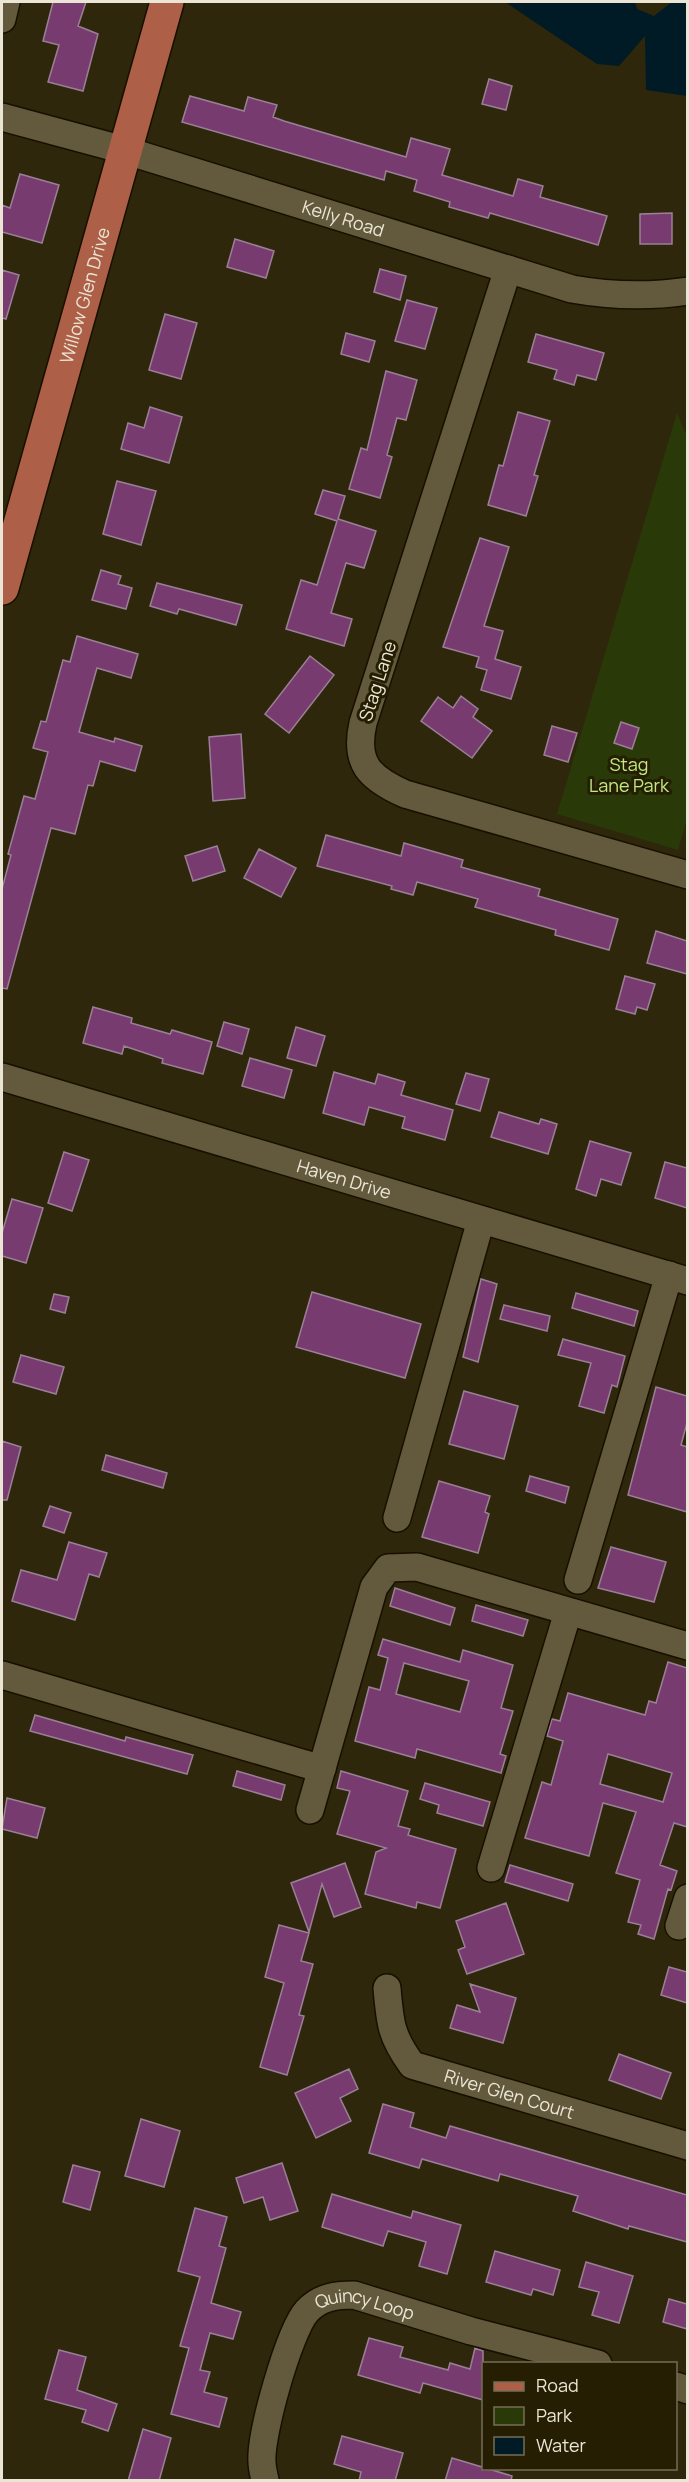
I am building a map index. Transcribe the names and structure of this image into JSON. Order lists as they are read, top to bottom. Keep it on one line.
{"streets":{"main road":["Willow Glen Drive"],"street":["Kelly Road","Stag Lane","Haven Drive","River Glen Court","Quincy Loop"]},"crossings":[["Kelly Road","Willow Glen Drive"],["Kelly Road","Stag Lane"]],"parks":["Stag Lane Park"],"legend":["Road","Park","Water"]}
